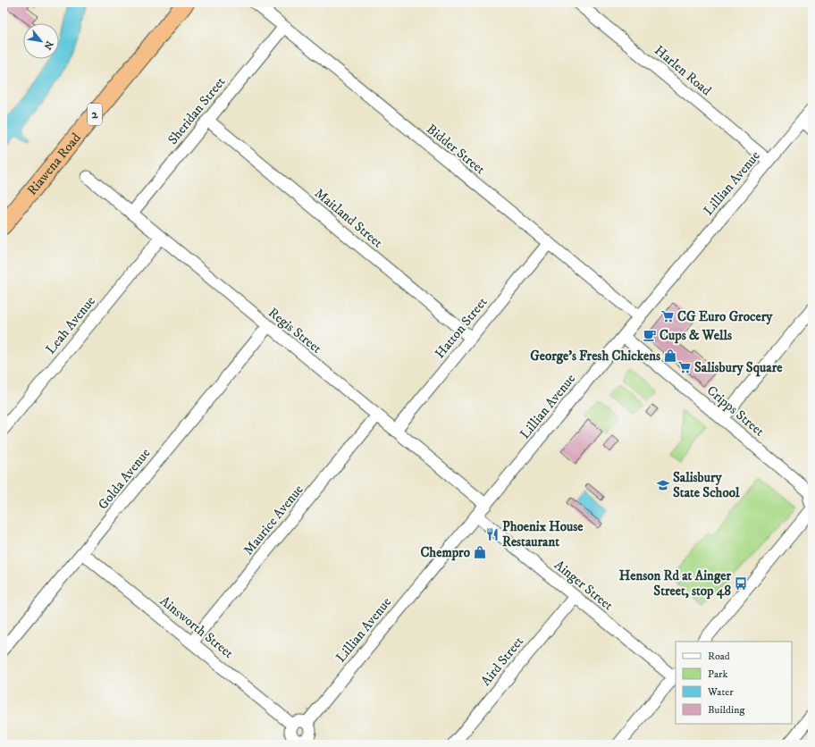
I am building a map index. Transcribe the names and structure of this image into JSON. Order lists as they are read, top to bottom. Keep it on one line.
{"streets":{"highway":["2","Riawena Road"],"street":["Harlen Road","Sheridan Street","Bidder Street","Lillian Avenue","Maitland Street","Leah Avenue","Hatton Street","Regis Street","Cripps Street","Golda Avenue","Maurice Avenue","Ainger Street","Ainsworth Street","Aird Street"]},"crossings":[["Harlen Road","Lillian Avenue"],["Sheridan Street","Bidder Street"],["Sheridan Street","Maitland Street"],["Sheridan Street","Regis Street"],["Bidder Street","Lillian Avenue"],["Bidder Street","Hatton Street"],["Lillian Avenue","Regis Street"],["Lillian Avenue","Cripps Street"],["Lillian Avenue","Ainger Street"],["Maitland Street","Hatton Street"],["Leah Avenue","Regis Street"],["Hatton Street","Regis Street"],["Regis Street","Golda Avenue"],["Regis Street","Maurice Avenue"],["Golda Avenue","Ainsworth Street"],["Maurice Avenue","Ainsworth Street"],["Ainger Street","Aird Street"]],"places":{"supermarket":["CG Euro Grocery","Salisbury Square"],"cafe":["Cups & Wells"],"shop":["George's Fresh Chickens","Chempro"],"school or university":["Salisbury State School"],"restaurant":["Phoenix House Restaurant"],"bus stop":["Henson Rd at Ainger Street, stop 48"]},"legend":["Road","Park","Water","Building"],"north":"bottom right"}
